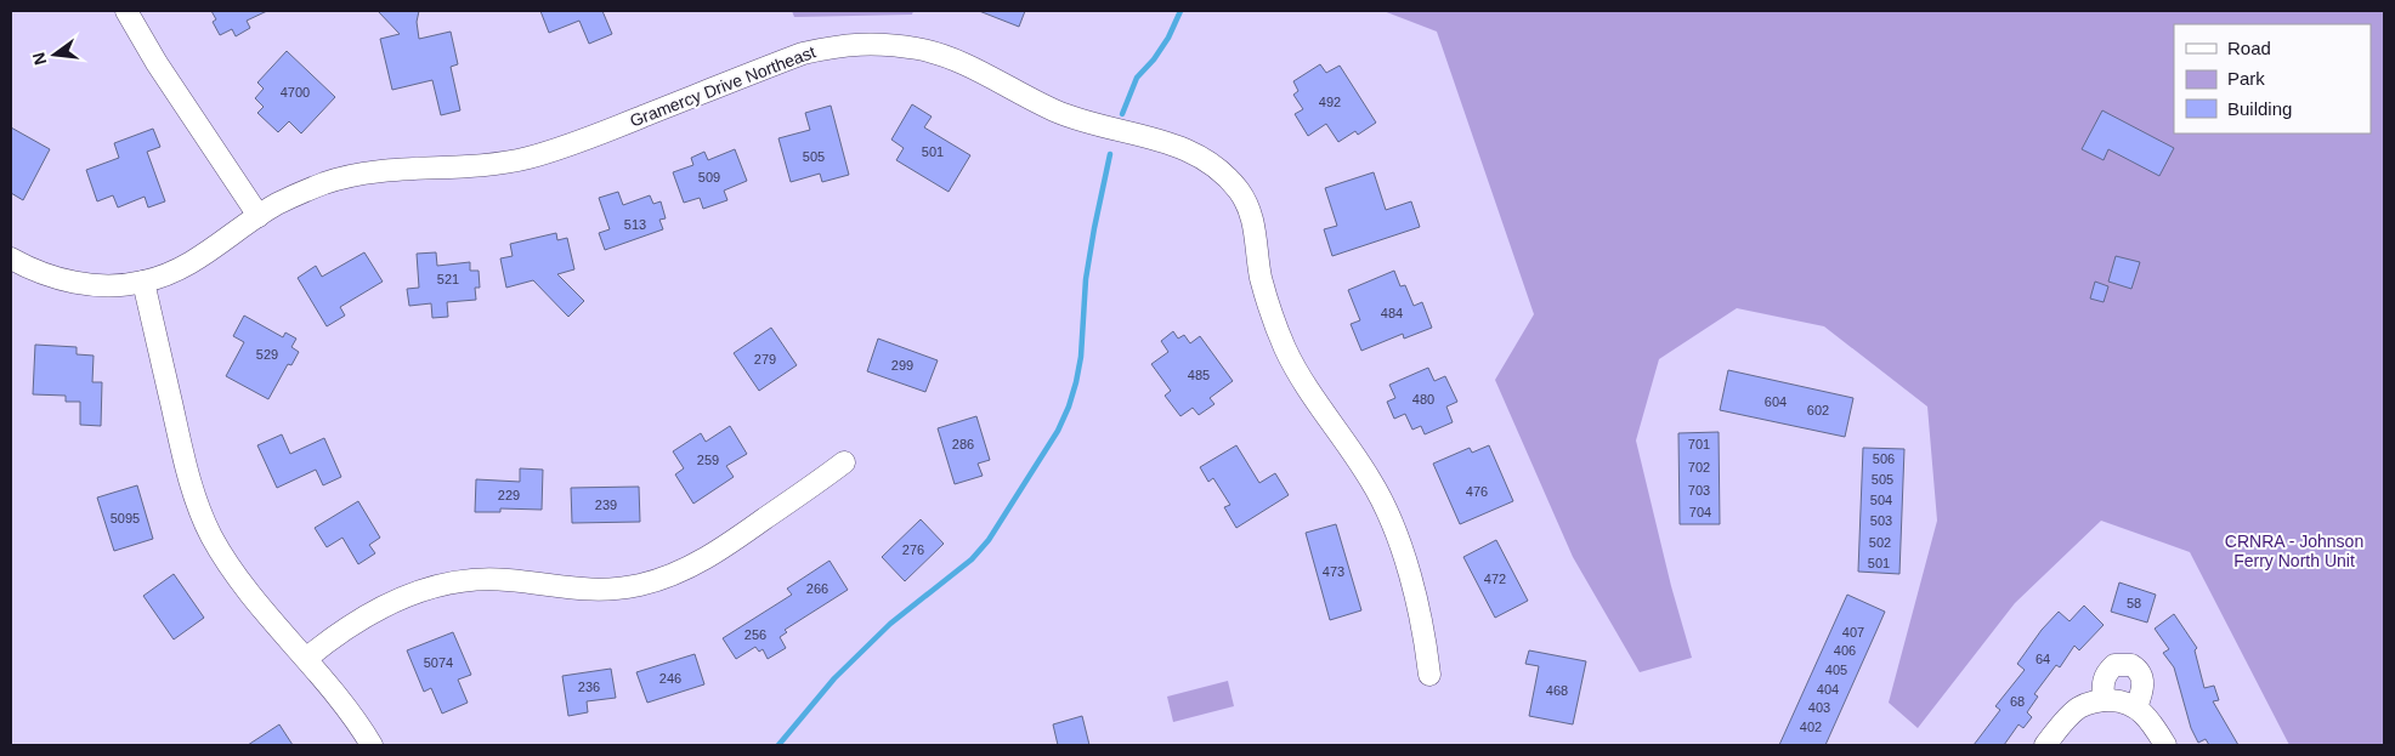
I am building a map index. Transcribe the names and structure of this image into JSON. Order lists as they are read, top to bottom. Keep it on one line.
{"streets":{"street":["Gramercy Drive Northeast"]},"parks":["CRNRA - Johnson Ferry North Unit"],"house_numbers":["4700","492","501","505","509","513","521","484","529","279","299","485","480","604","602","286","701","506","259","702","505","703","476","229","504","239","704","5095","503","502","276","501","473","472","266","58","407","256","406","64","5074","405","246","236","404","468","68","403","402"],"legend":["Road","Park","Building"],"north":"left"}
